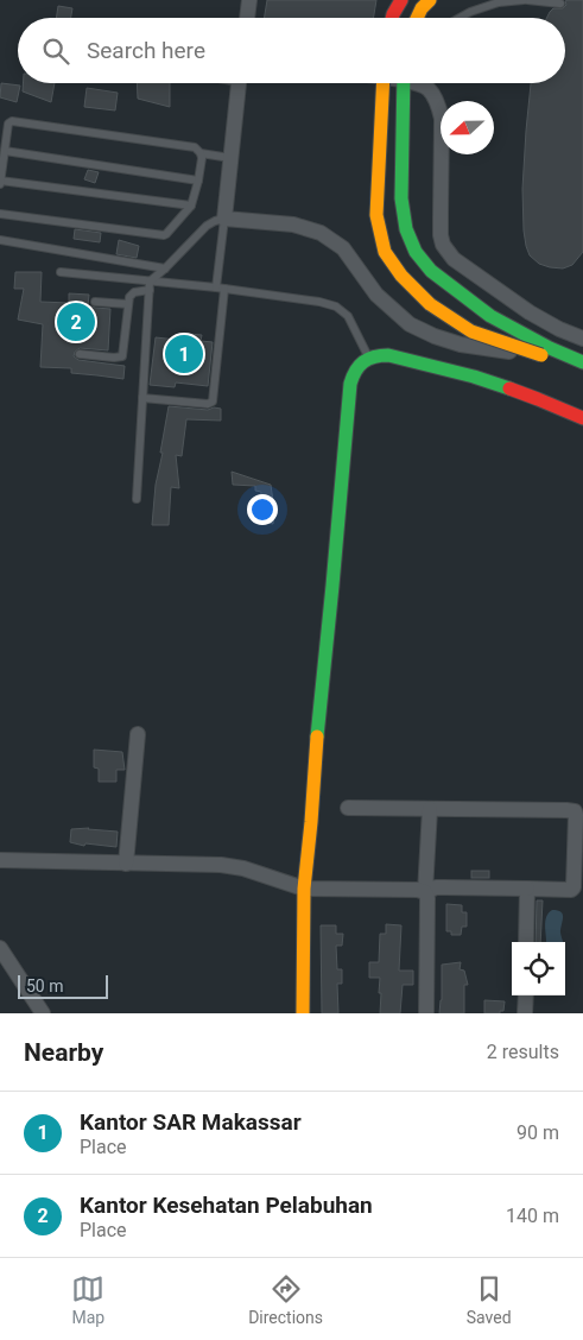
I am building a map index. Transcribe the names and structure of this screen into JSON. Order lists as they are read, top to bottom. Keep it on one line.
{"scale_bar":"50 m","north":"left","page":{"search":"Search here","pins":["2","1"],"scale":"50 m","heading":["Nearby","2 results"],"list":[{"mark":"1","name":"Kantor SAR Makassar","note":"Place","value":"90 m"},{"mark":"2","name":"Kantor Kesehatan Pelabuhan","note":"Place","value":"140 m"}],"nav":["Map","Directions","Saved"]}}
